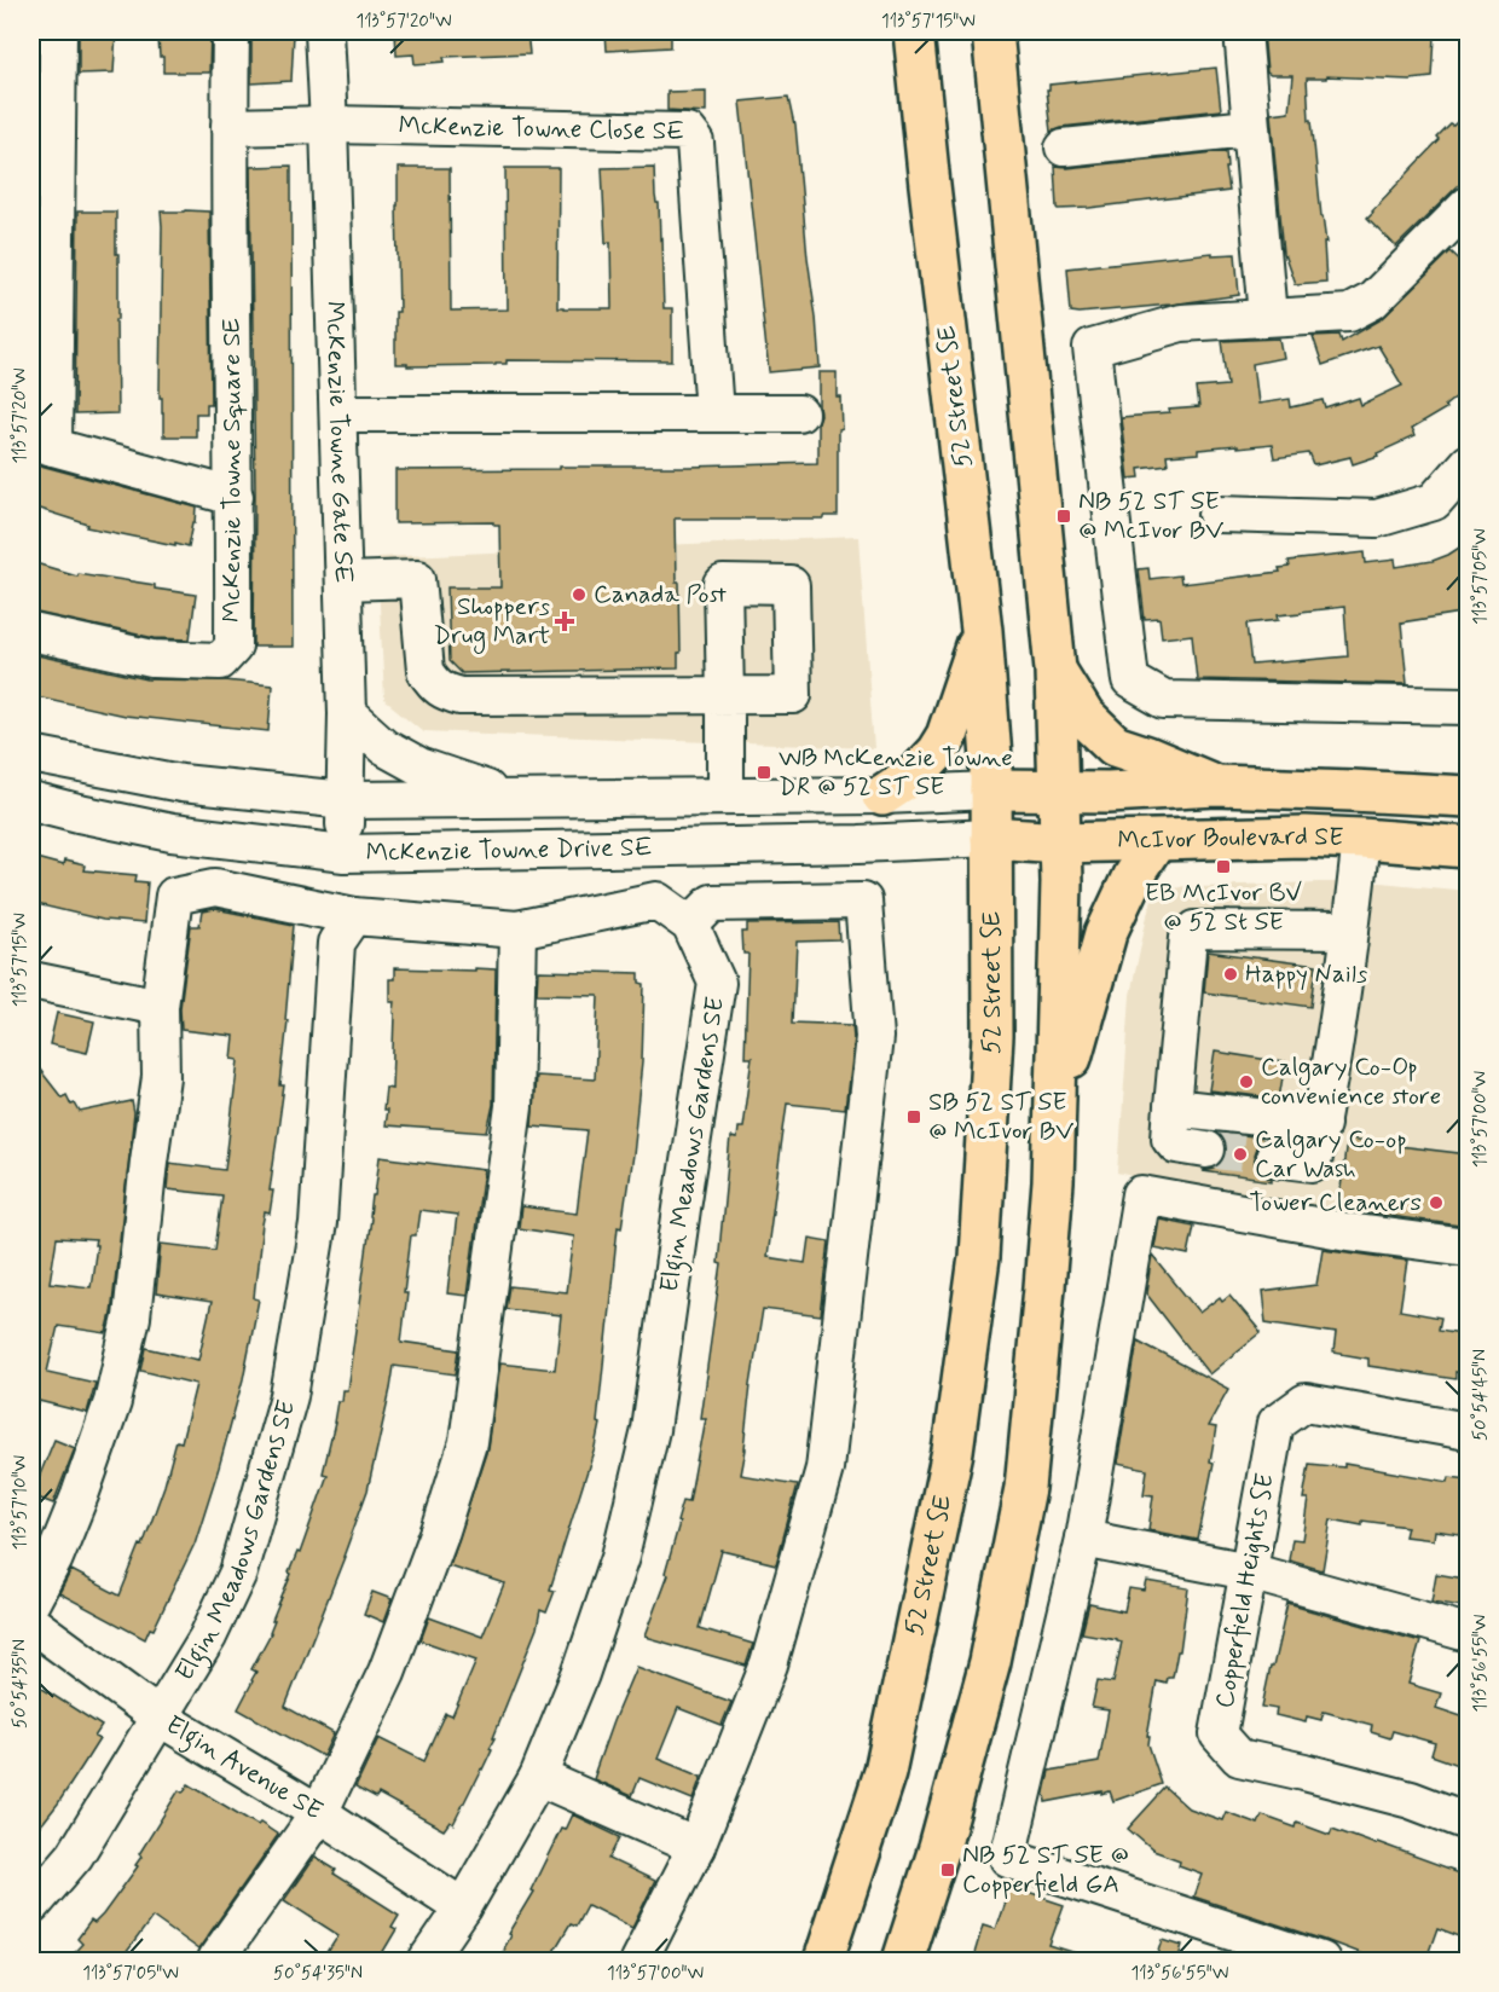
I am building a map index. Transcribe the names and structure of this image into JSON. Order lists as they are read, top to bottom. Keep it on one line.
{"streets":{"main road":["52 Street SE","McIvor Boulevard SE"],"street":["McKenzie Towne Close SE","McKenzie Towne Gate SE","McKenzie Towne Square SE","McKenzie Towne Drive SE","Elgin Meadows Gardens SE","Copperfield Heights SE","Elgin Avenue SE"]},"crossings":[["McKenzie Towne Close SE","McKenzie Towne Gate SE"],["52 Street SE","McIvor Boulevard SE"],["52 Street SE","McKenzie Towne Drive SE"],["McKenzie Towne Gate SE","McKenzie Towne Drive SE"],["McIvor Boulevard SE","McKenzie Towne Drive SE"],["Elgin Meadows Gardens SE","Elgin Avenue SE"]],"places":{"transit":["NB 52 ST SE @ McIvor BV","WB McKenzie Towne DR @ 52 ST SE","EB McIvor BV @ 52 St SE","SB 52 ST SE @ McIvor BV","NB 52 ST SE @ Copperfield GA"],"other":["Canada Post","Happy Nails","Calgary Co-Op convenience store","Calgary Co-op Car Wash","Tower Cleaners"],"health":["Shoppers Drug Mart"]},"coordinates":["113°57'20\"W","113°57'15\"W","113°57'05\"W","113°57'00\"W","50°54'45\"N","113°57'10\"W","113°56'55\"W","50°54'35\"N"]}
